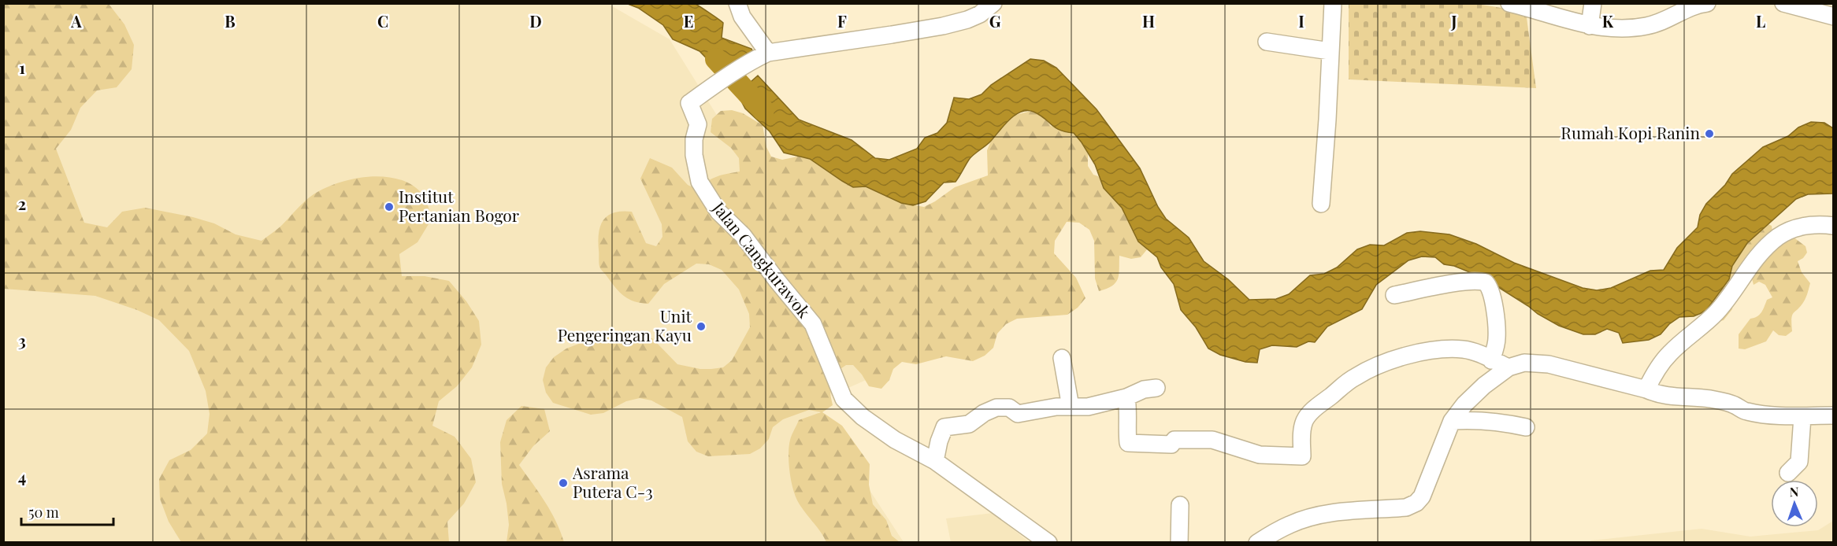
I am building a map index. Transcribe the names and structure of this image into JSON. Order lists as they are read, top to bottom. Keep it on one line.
{"streets":{"street":["Jalan Cangkurawok"]},"places":["Rumah Kopi Ranin","Institut Pertanian Bogor","Unit Pengeringan Kayu","Asrama Putera C-3"],"scale_bar":"50 m","north":"top","grid":{"columns":["A","B","C","D","E","F","G","H","I","J","K","L"],"rows":["1","2","3","4"]}}
